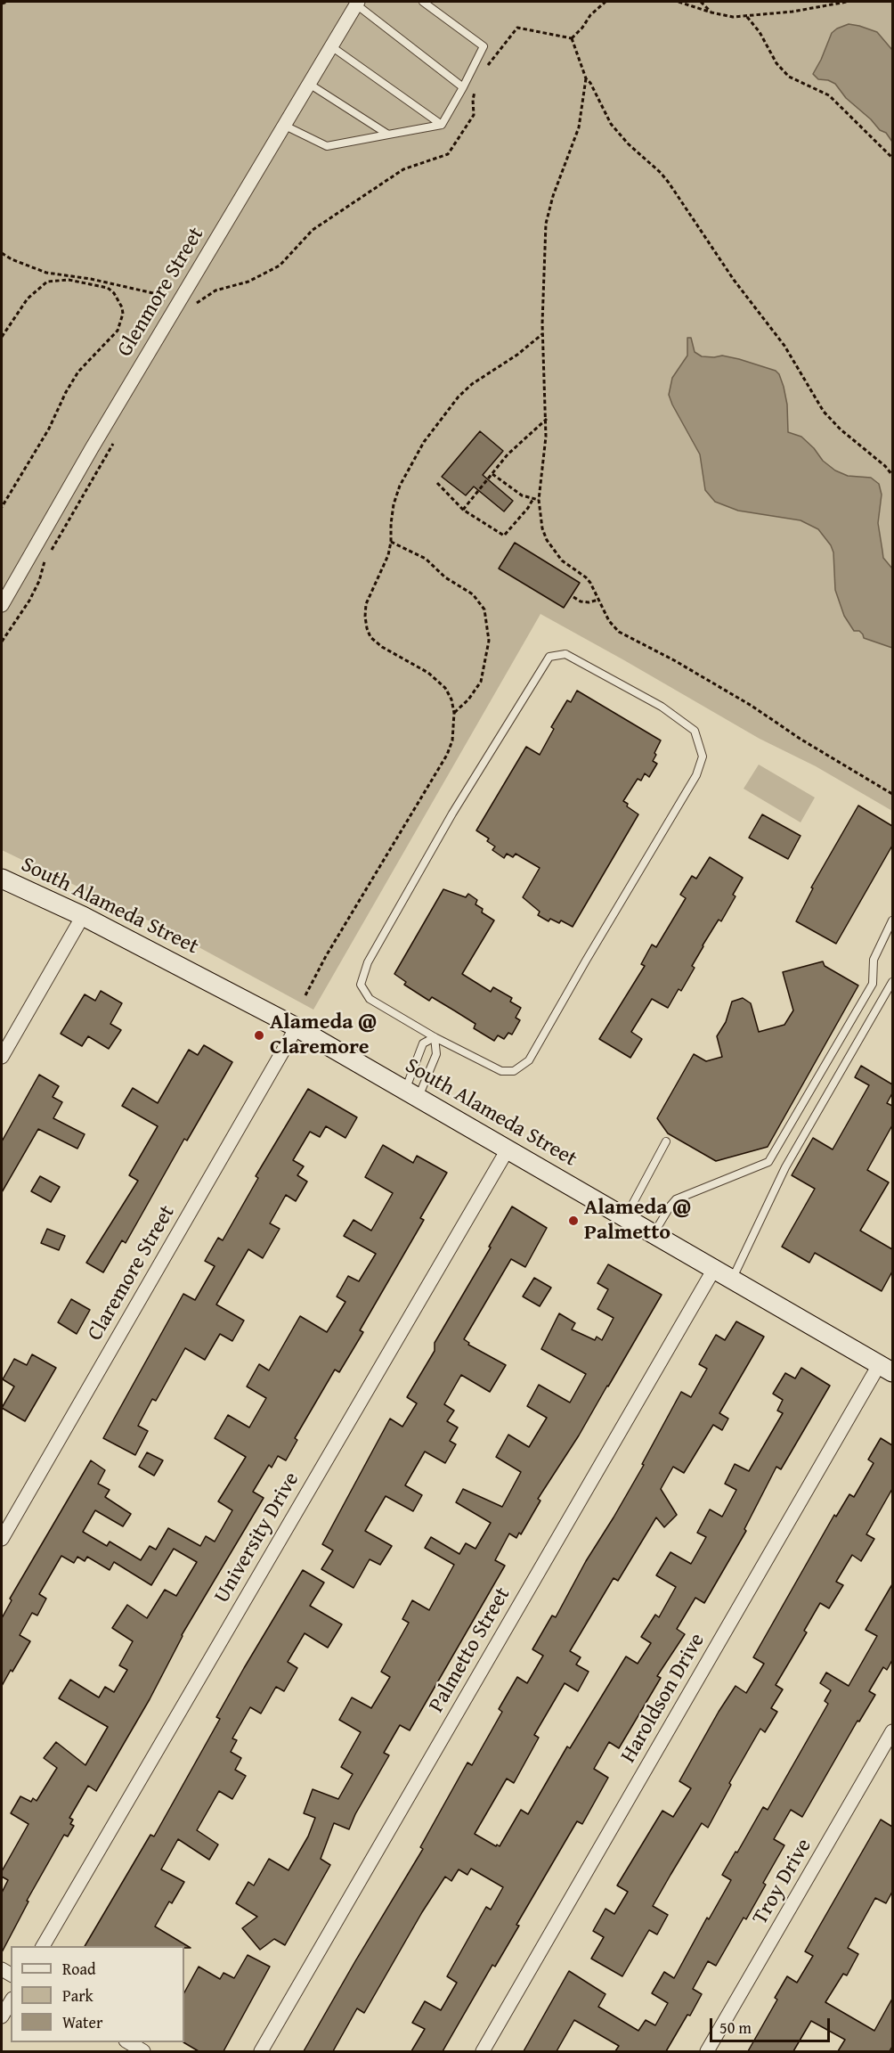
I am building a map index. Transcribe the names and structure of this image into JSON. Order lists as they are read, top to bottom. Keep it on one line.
{"streets":{"main road":["South Alameda Street"],"street":["Glenmore Street","Claremore Street","University Drive","Palmetto Street","Haroldson Drive","Troy Drive"]},"crossings":[["South Alameda Street","Claremore Street"],["South Alameda Street","University Drive"],["South Alameda Street","Palmetto Street"],["South Alameda Street","Haroldson Drive"]],"places":["Alameda @ Claremore","Alameda @ Palmetto"],"legend":["Road","Park","Water"],"scale_bar":"50 m"}
